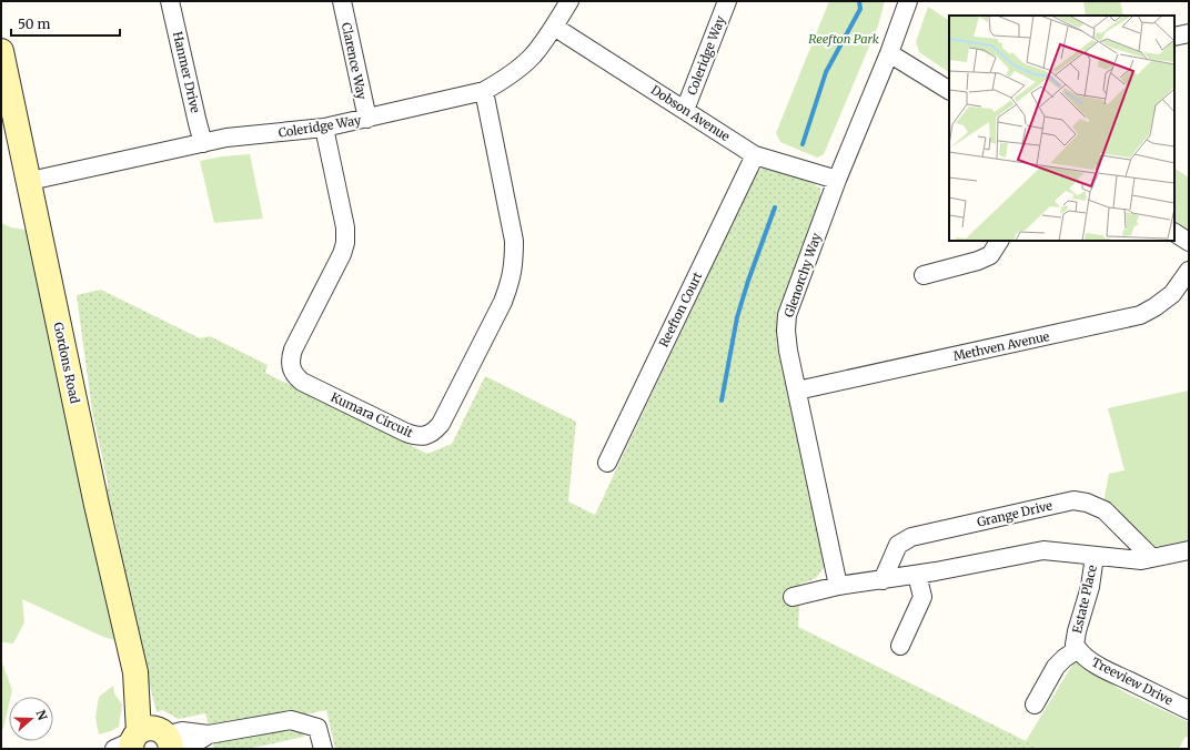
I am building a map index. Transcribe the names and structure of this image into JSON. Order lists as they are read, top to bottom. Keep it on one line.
{"streets":{"street":["Coleridge Way","Clarence Way","Hanmer Drive","Dobson Avenue","Glenorchy Way","Reefton Court","Methven Avenue","Gordons Road","Kumara Circuit","Grange Drive","Estate Place","Treeview Drive"]},"crossings":[["Coleridge Way","Clarence Way"],["Coleridge Way","Hanmer Drive"],["Coleridge Way","Dobson Avenue"],["Coleridge Way","Gordons Road"],["Coleridge Way","Kumara Circuit"],["Dobson Avenue","Glenorchy Way"],["Dobson Avenue","Reefton Court"],["Glenorchy Way","Methven Avenue"],["Estate Place","Treeview Drive"]],"parks":["Reefton Park"],"scale_bar":"50 m","north":"right"}
